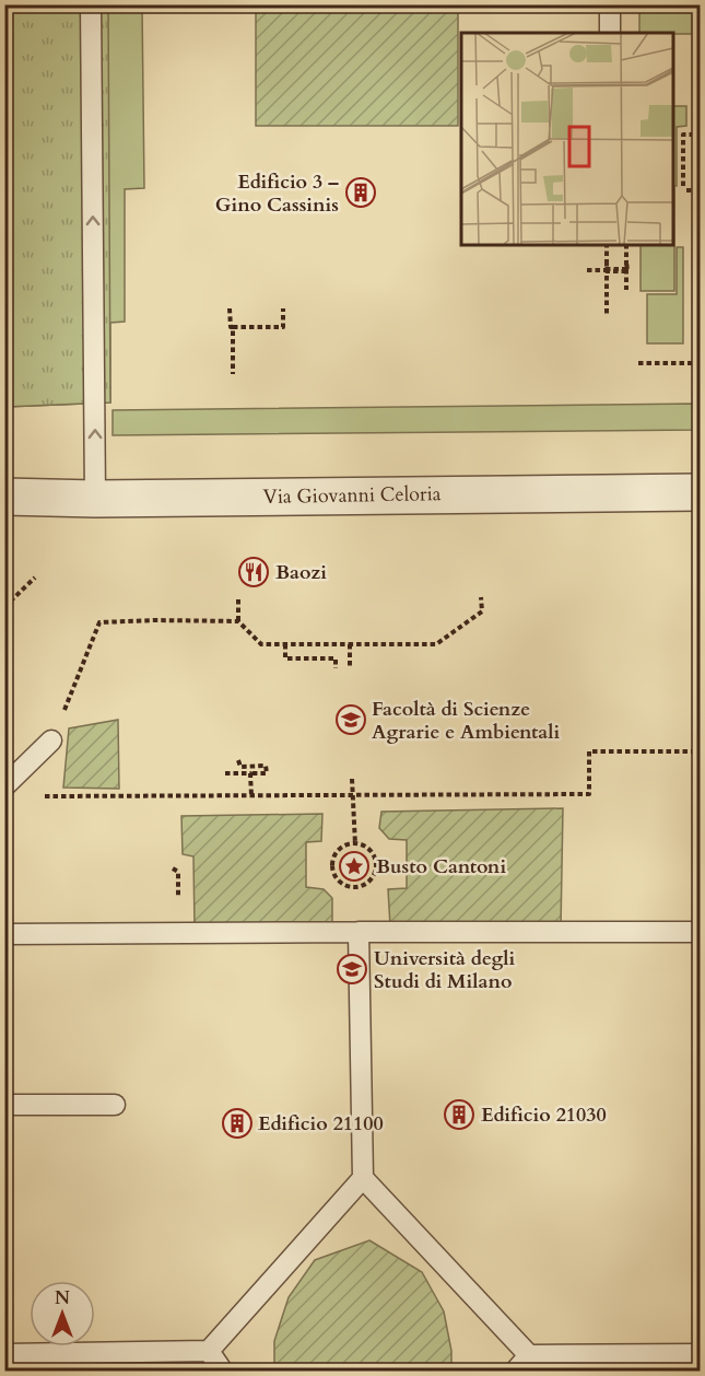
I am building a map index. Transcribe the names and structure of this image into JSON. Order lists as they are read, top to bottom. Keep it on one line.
{"streets":{"street":["Via Giovanni Celoria"]},"places":{"building":["Edificio 3 – Gino Cassinis","Edificio 21030","Edificio 21100"],"restaurant":["Baozi"],"school or university":["Facoltà di Scienze Agrarie e Ambientali","Università degli Studi di Milano"],"place":["Busto Cantoni"]},"north":"top"}
